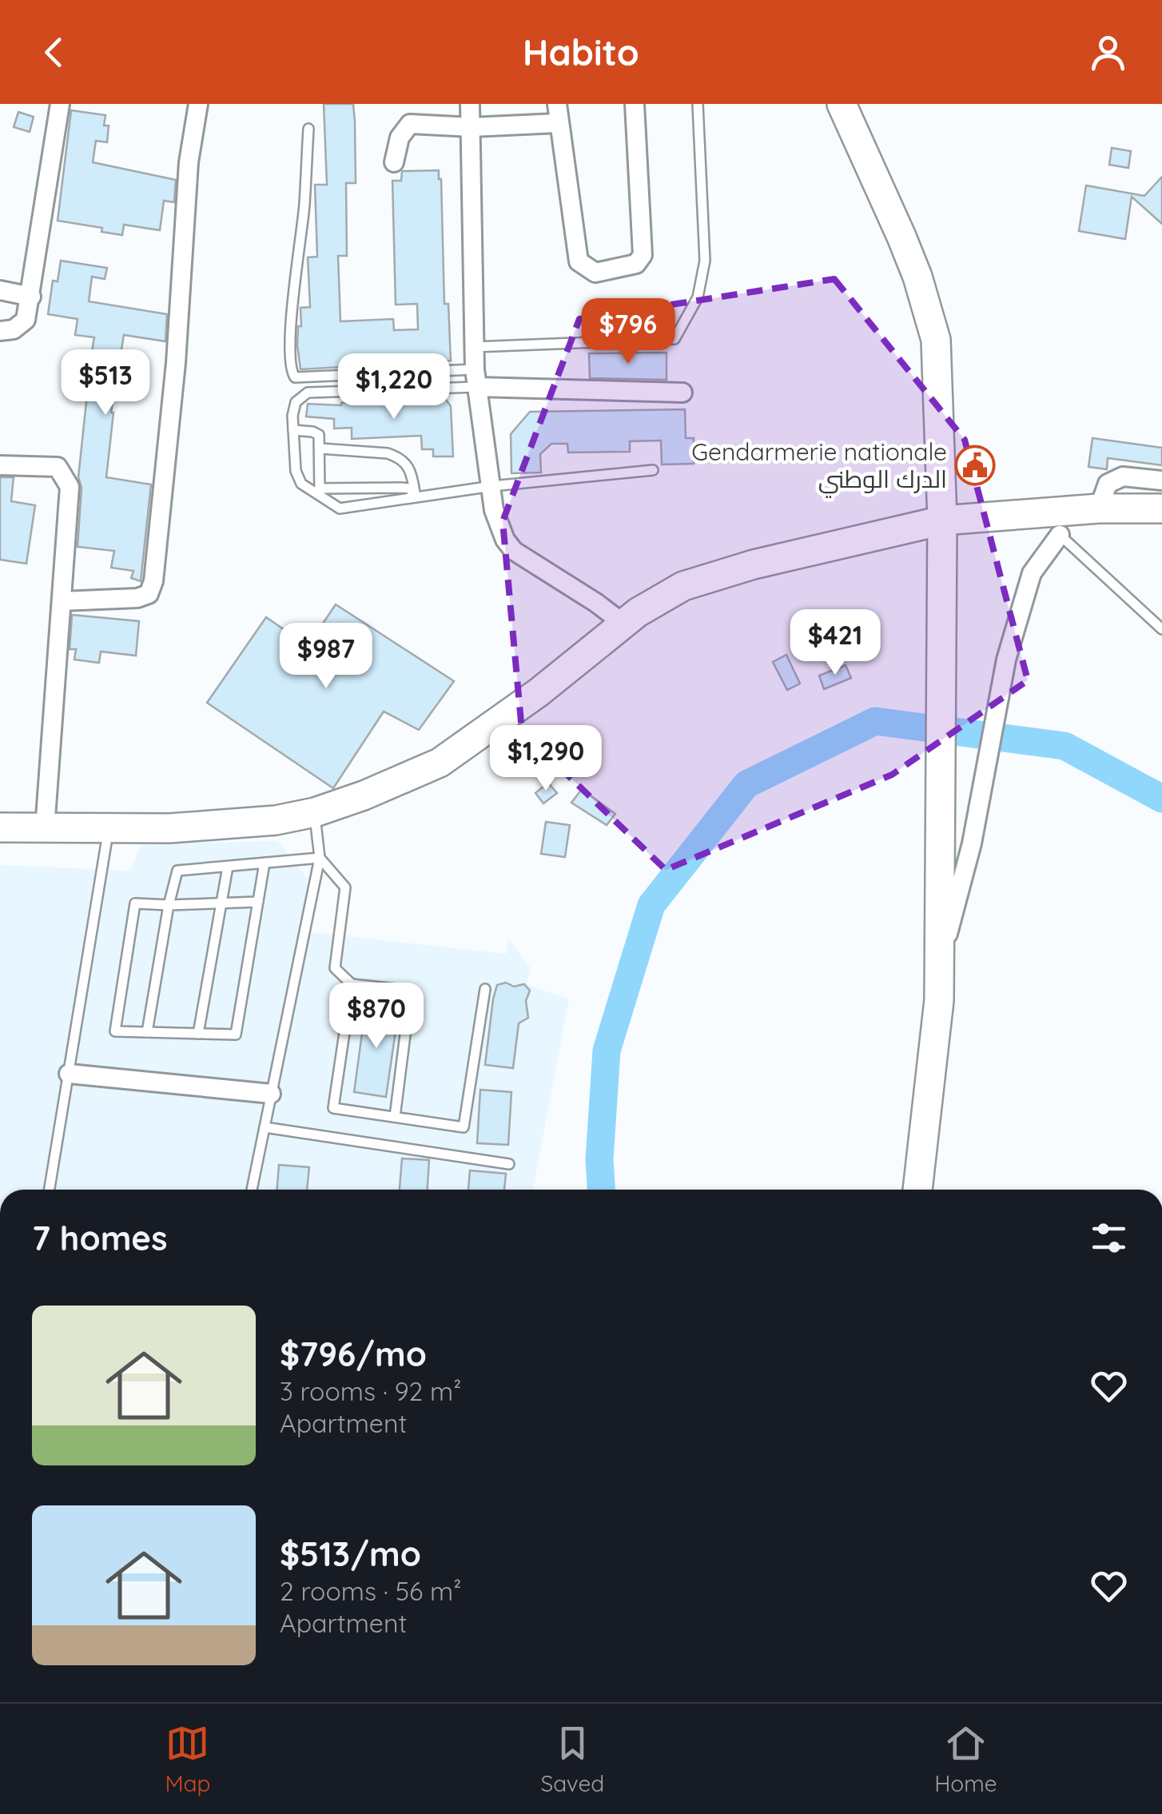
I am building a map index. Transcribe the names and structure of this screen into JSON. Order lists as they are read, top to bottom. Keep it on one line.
{"places":{"public building":["Gendarmerie nationale الدرك الوطني"]},"page":{"header":"Habito","price":["$796","$513","$1,220","$421","$987","$1,290","$870"],"heading":"7 homes","list":[{"name":"$796/mo","note":"3 rooms · 92 m² · Apartment"},{"name":"$513/mo","note":"2 rooms · 56 m² · Apartment"}],"tabs":["Map","Saved","Home"]}}
